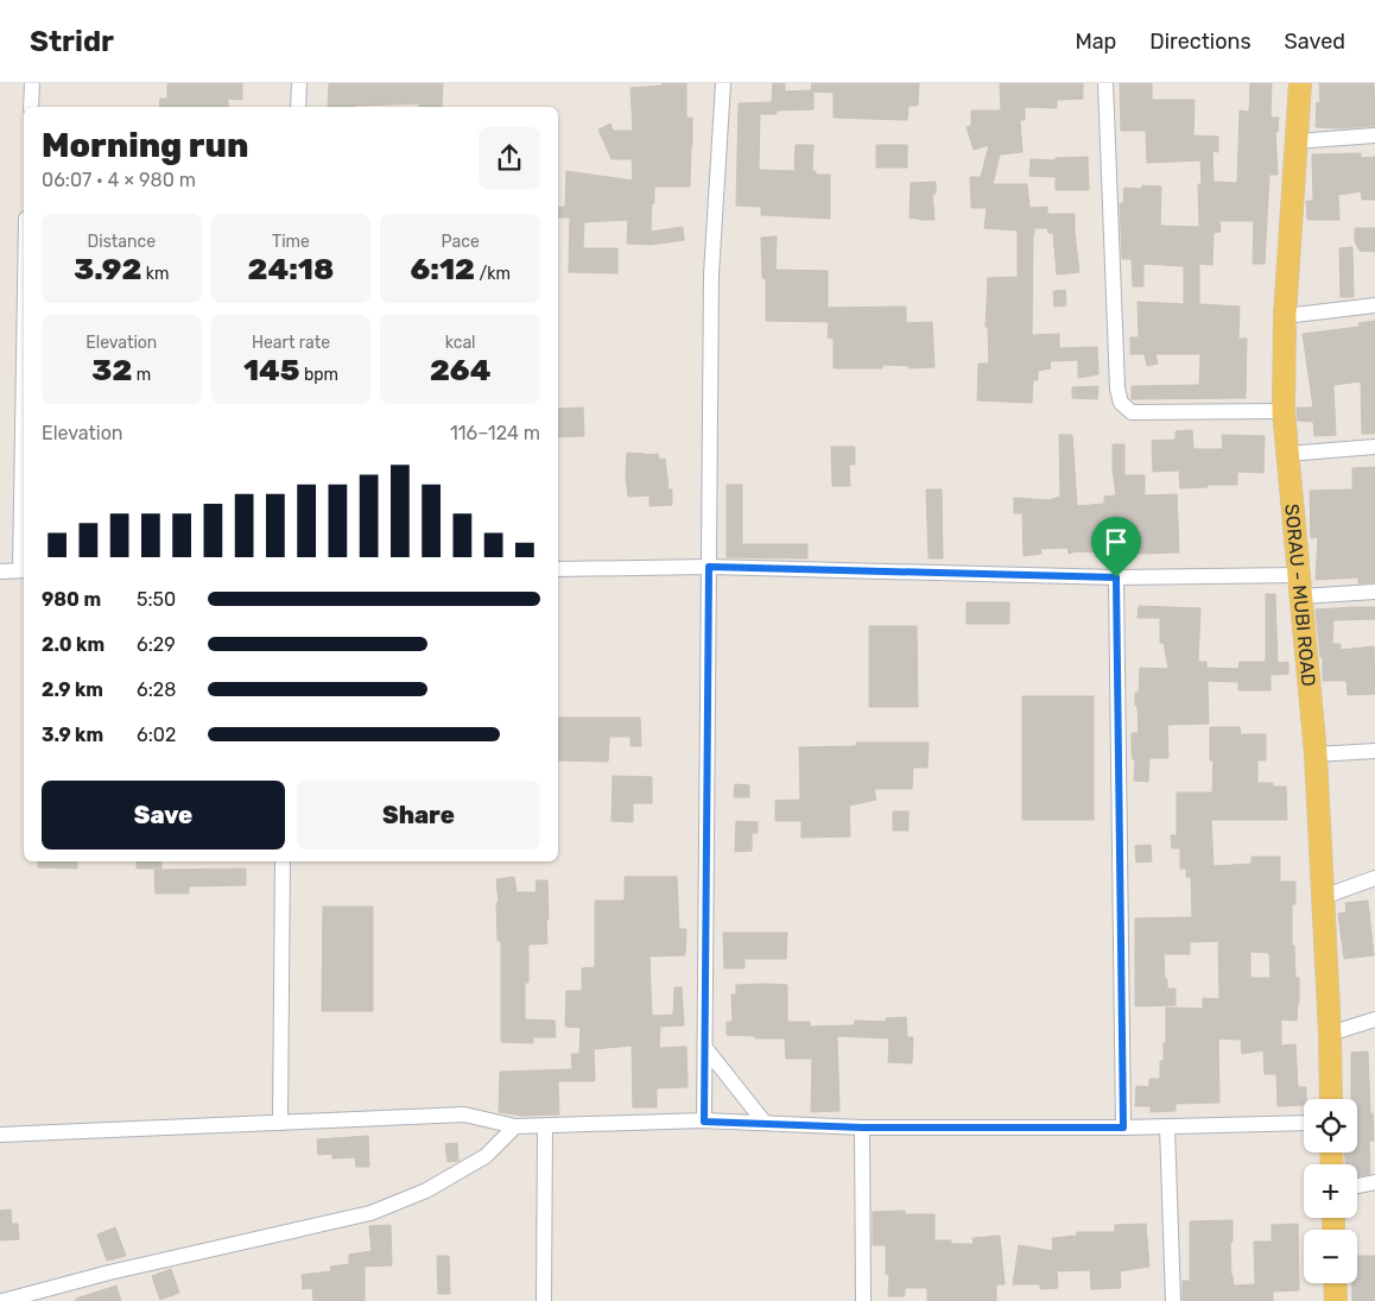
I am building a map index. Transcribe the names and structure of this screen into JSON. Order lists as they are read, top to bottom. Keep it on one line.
{"streets":{"main road":["SORAU - MUBI ROAD"]},"page":{"header":"Stridr","nav":["Map","Directions","Saved"],"heading":["Morning run","06:07 · 4 × 980 m"],"stats":[["Distance","3.92 km"],["Time","24:18"],["Pace","6:12 /km"],["Elevation","32 m"],["Heart rate","145 bpm"],["kcal","264"]],"chart":["Elevation","116–124 m"],"list":[{"name":"980 m","note":"5:50"},{"name":"2.0 km","note":"6:29"},{"name":"2.9 km","note":"6:28"},{"name":"3.9 km","note":"6:02"}],"buttons":["Save","Share"],"map_buttons":["+","−"]}}
